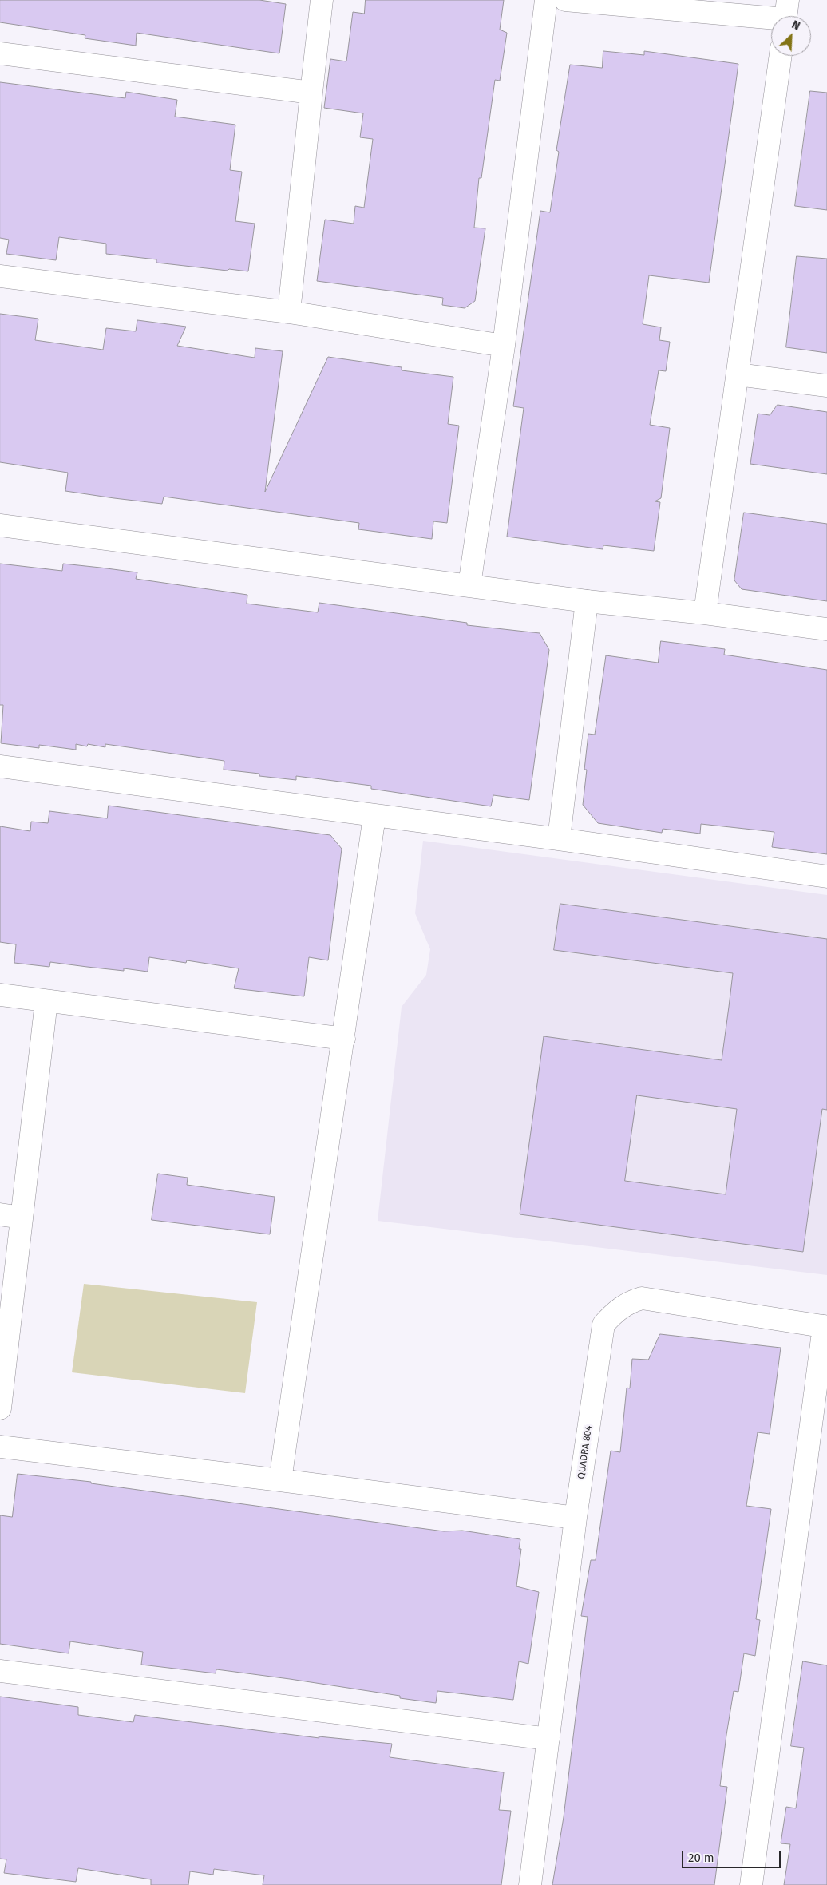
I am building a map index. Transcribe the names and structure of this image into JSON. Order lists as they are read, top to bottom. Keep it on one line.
{"streets":{"street":["QUADRA 804"]},"scale_bar":"20 m","north":"top right"}
